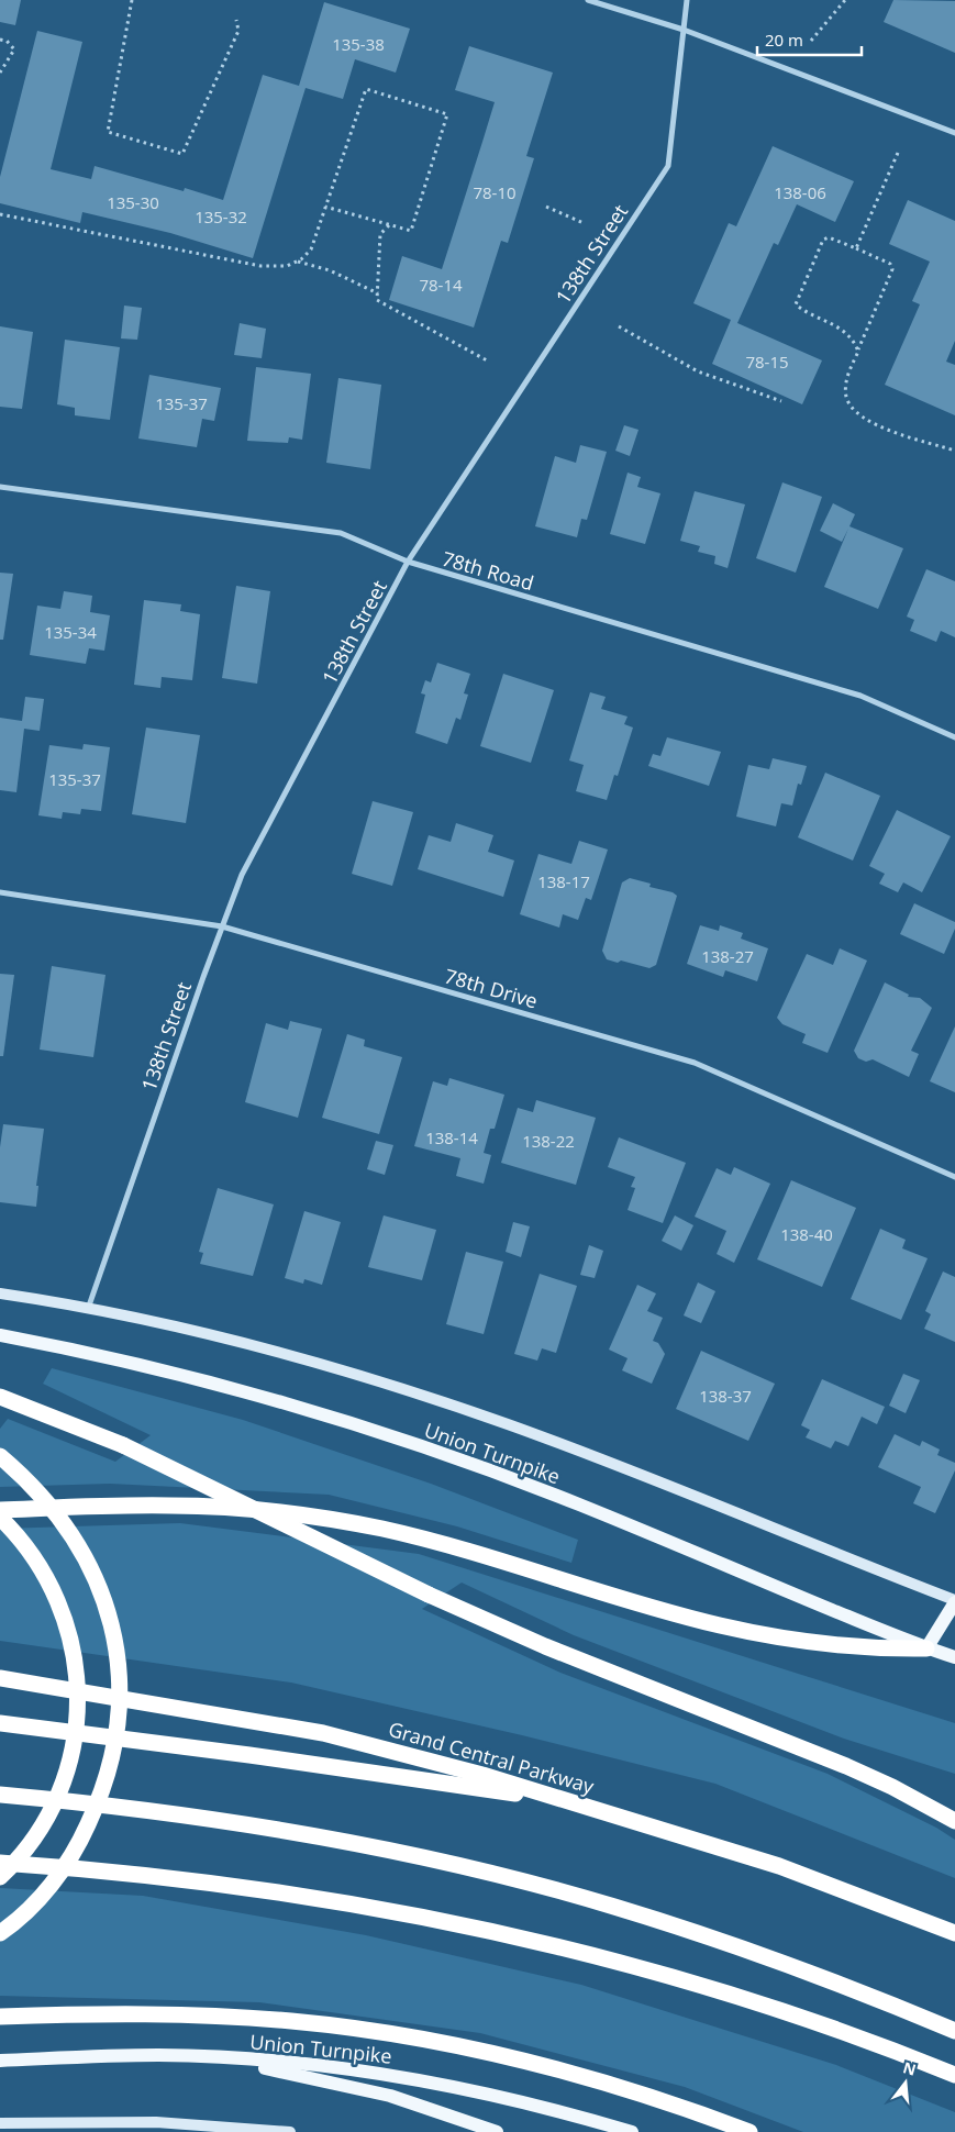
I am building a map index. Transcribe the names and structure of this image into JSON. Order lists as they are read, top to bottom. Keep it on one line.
{"streets":{"highway":["Grand Central Parkway"],"main road":["Union Turnpike"],"street":["138th Street","78th Road","78th Drive"]},"crossings":[["138th Street","78th Road"],["138th Street","78th Drive"],["138th Street","Union Turnpike"]],"house_numbers":["135-38","78-10","138-06","135-30","135-32","78-14","78-15","135-37","135-34","135-37","138-17","138-27","138-14","138-22","138-40","138-37"],"scale_bar":"20 m","north":"top"}
